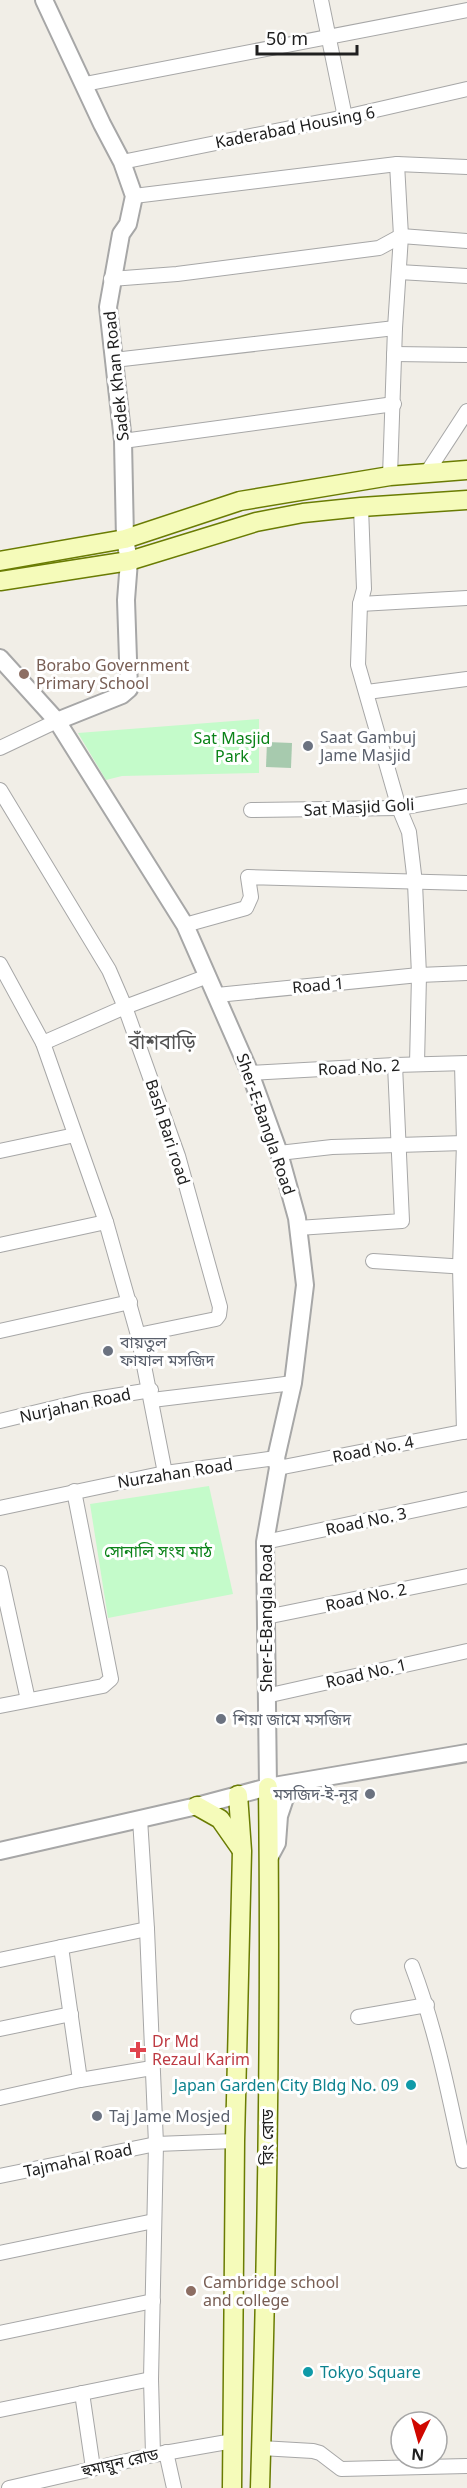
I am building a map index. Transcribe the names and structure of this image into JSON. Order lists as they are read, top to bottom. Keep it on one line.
{"streets":{"main road":["রিং রোড"],"street":["Kaderabad Housing 6","Sadek Khan Road","Sat Masjid Goli","Road 1","Road No. 2","Sher-E-Bangla Road","Bash Bari road","Nurjahan Road","Road No. 4","Nurzahan Road","Road No. 3","Road No. 1","Tajmahal Road","হুমায়ুন রোড"]},"crossings":[["Sadek Khan Road","Sher-E-Bangla Road"],["Road 1","Sher-E-Bangla Road"],["Road No. 2","Sher-E-Bangla Road"],["Sher-E-Bangla Road","Nurjahan Road"],["Sher-E-Bangla Road","Road No. 4"],["Sher-E-Bangla Road","Nurzahan Road"],["Sher-E-Bangla Road","Road No. 3"],["Sher-E-Bangla Road","Road No. 1"],["Sher-E-Bangla Road","রিং রোড"],["Road No. 4","Nurzahan Road"],["রিং রোড","হুমায়ুন রোড"],["Tajmahal Road","হুমায়ুন রোড"]],"districts":["বাঁশবাড়ি"],"parks":["Sat Masjid Park","সোনালি সংঘ মাঠ"],"places":{"other":["Borabo Government Primary School","Saat Gambuj Jame Masjid","বায়তুল ফাযাল মসজিদ","শিয়া জামে মসজিদ","মসজিদ-ই-নূর","Japan Garden City Bldg No. 09","Taj Jame Mosjed","Cambridge school and college","Tokyo Square"],"health":["Dr Md Rezaul Karim"]},"scale_bar":"50 m","north":"bottom"}
